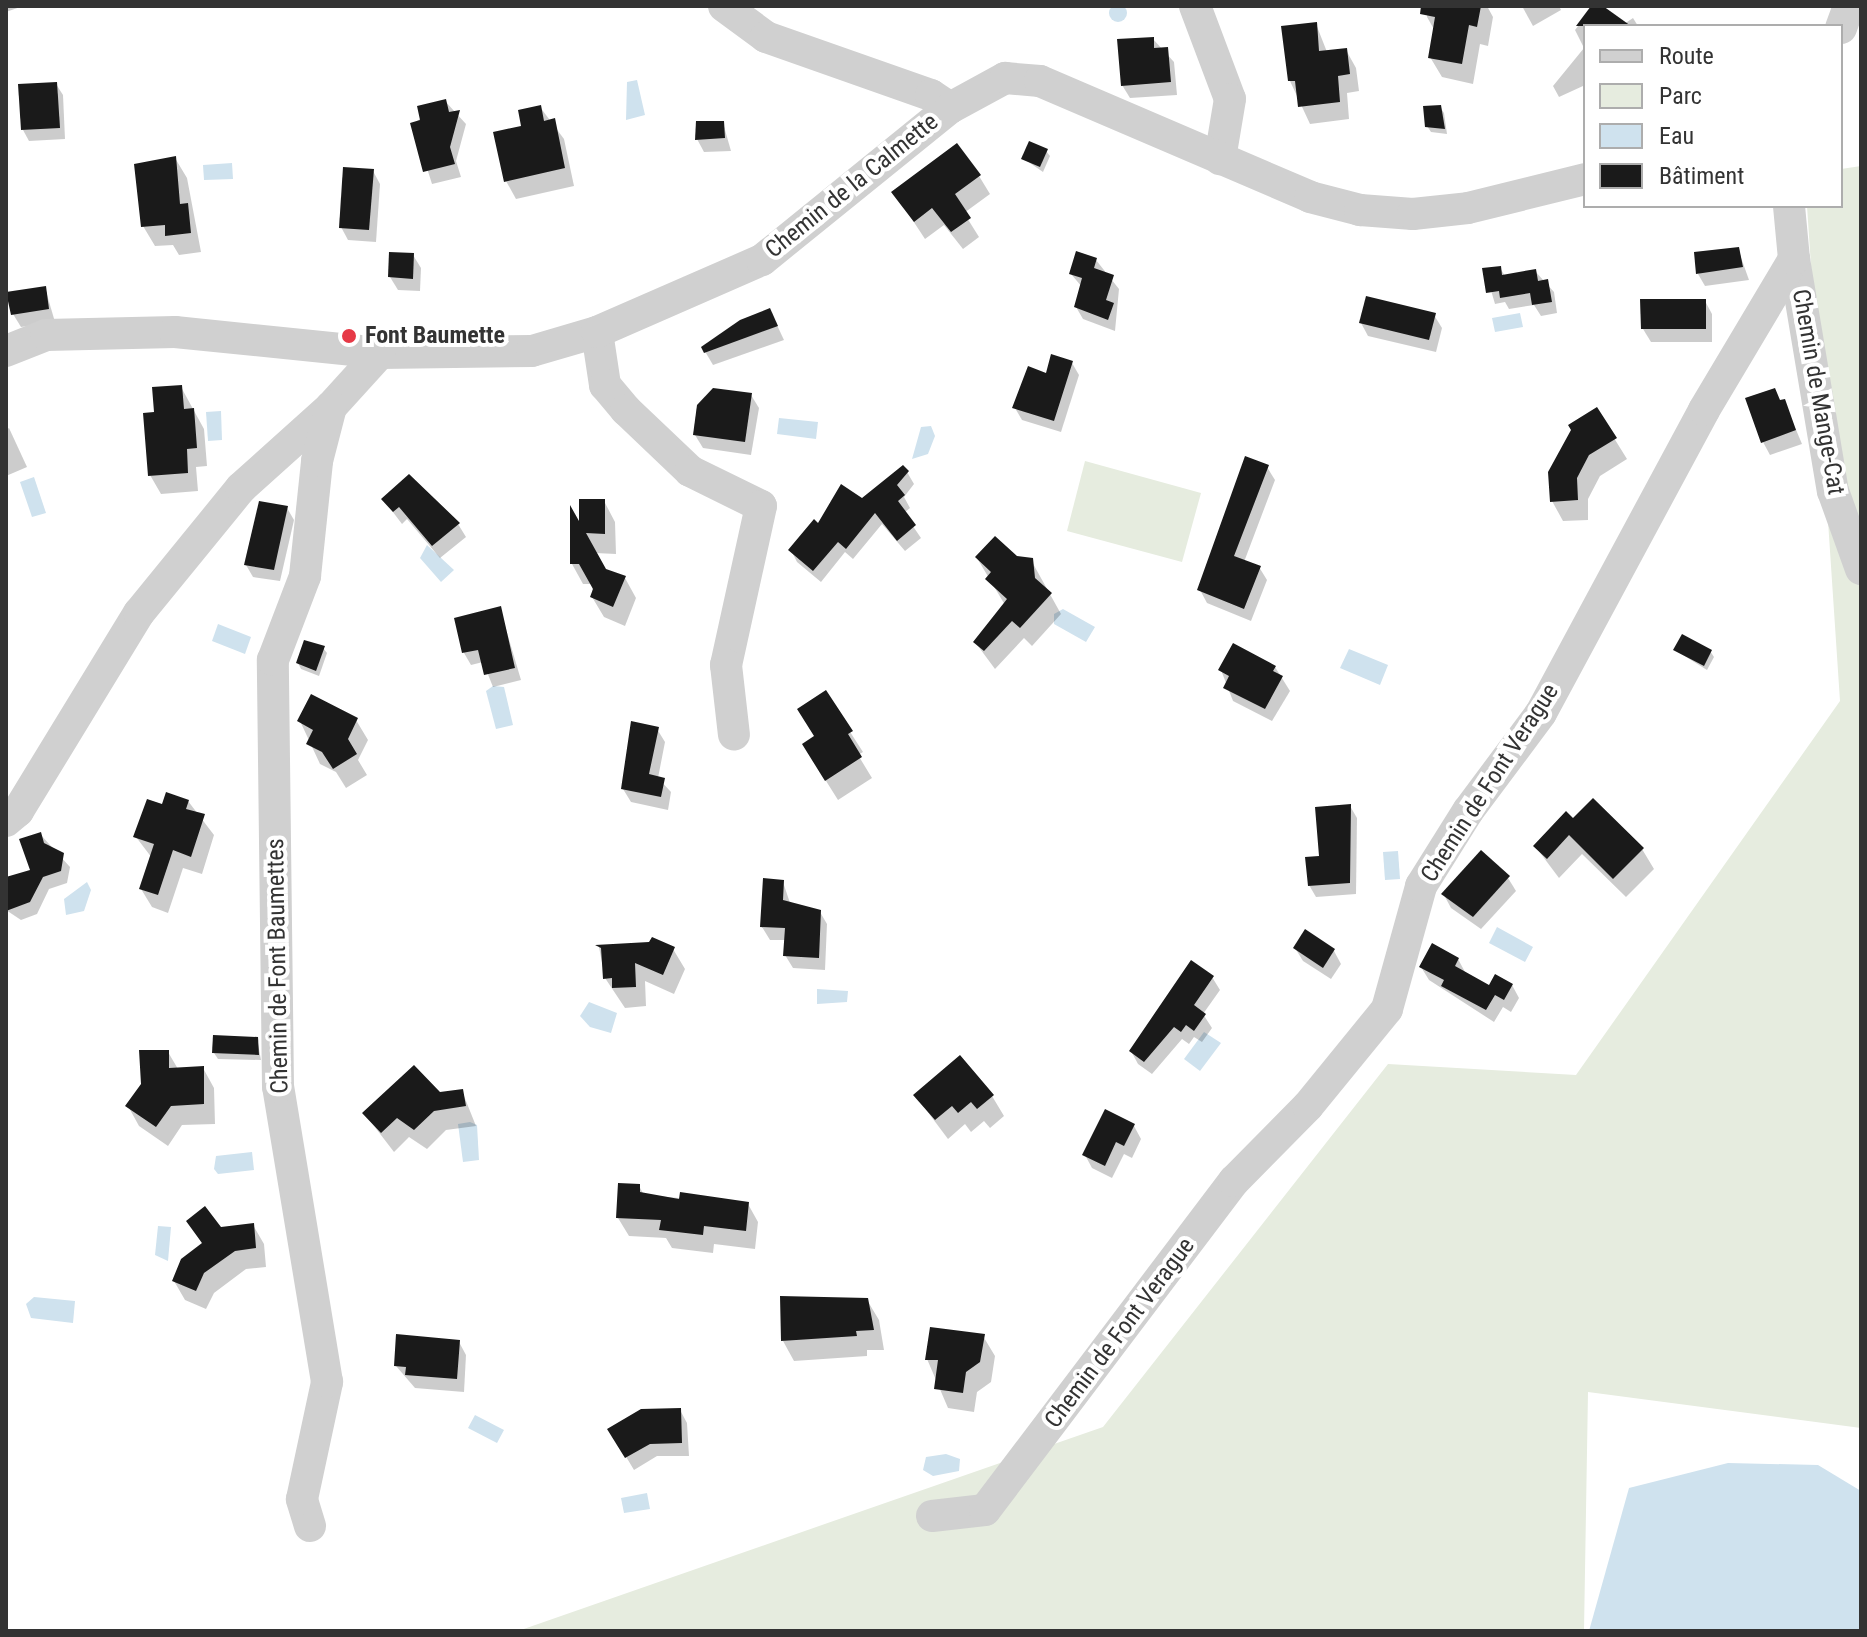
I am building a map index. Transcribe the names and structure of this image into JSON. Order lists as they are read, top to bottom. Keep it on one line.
{"streets":{"street":["Chemin de la Calmette","Chemin de Mange-Cat","Chemin de Font Verague","Chemin de Font Baumettes"]},"crossings":[["Chemin de Mange-Cat","Chemin de Font Verague"]],"places":["Font Baumette"],"legend":["Route","Parc","Eau","Bâtiment"]}
